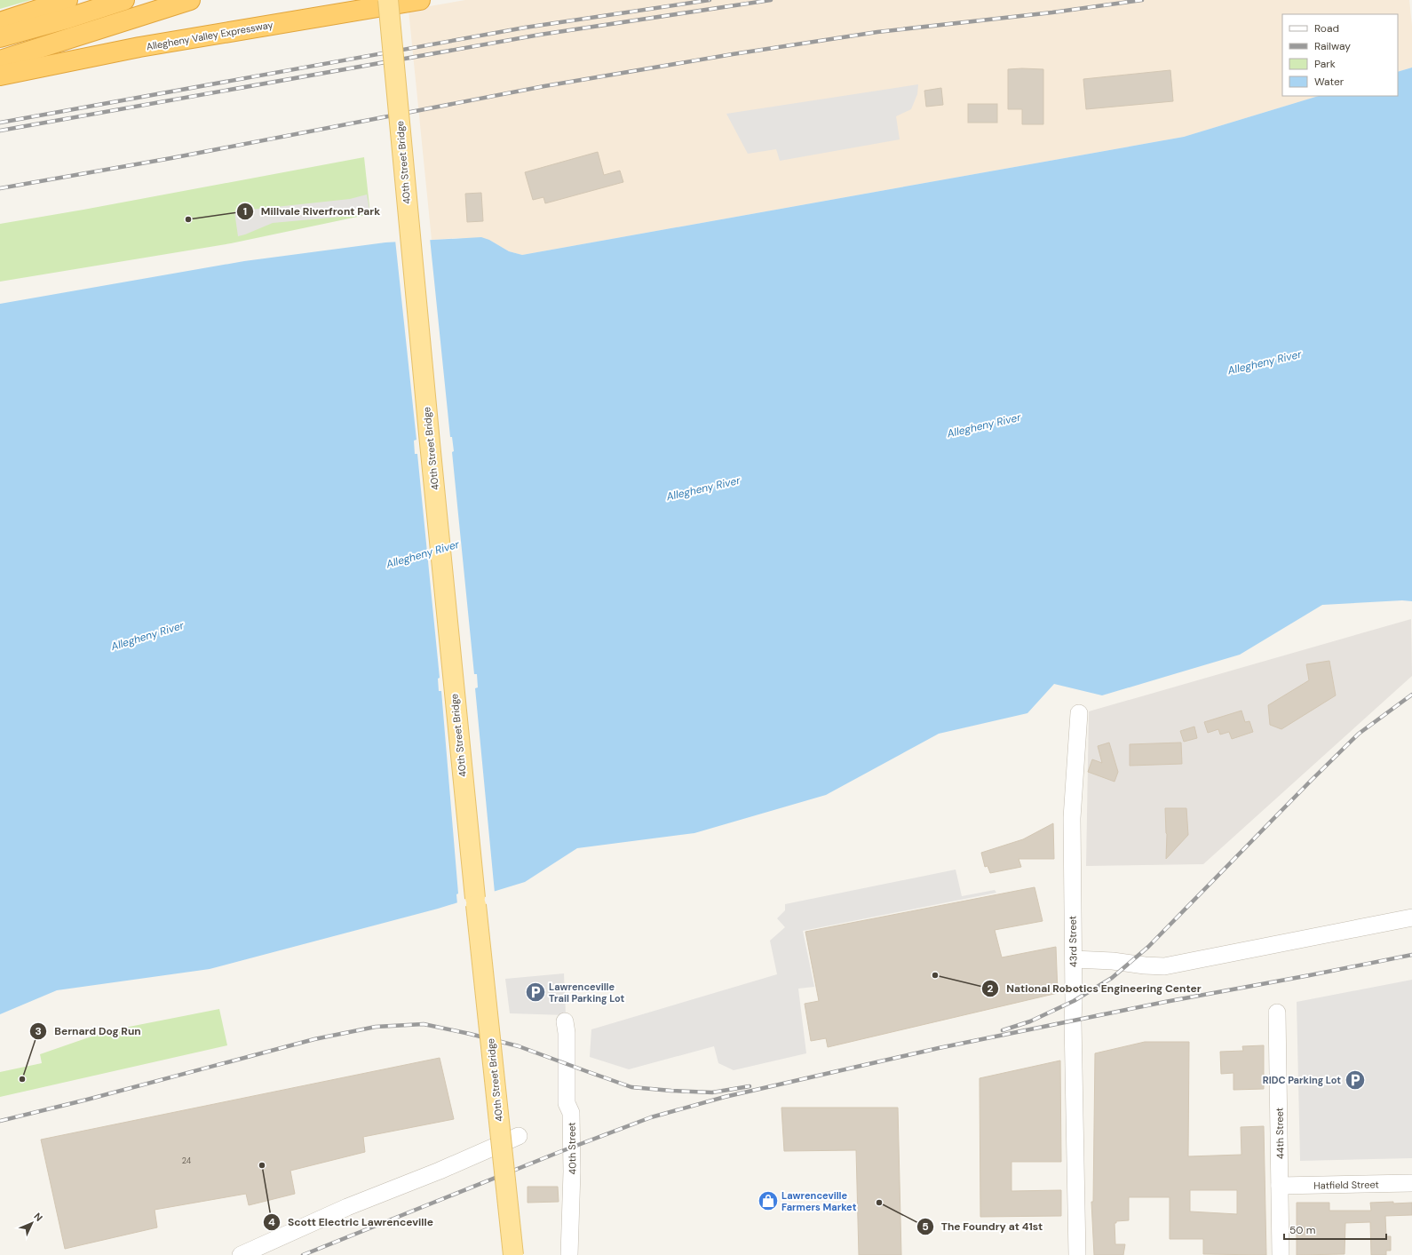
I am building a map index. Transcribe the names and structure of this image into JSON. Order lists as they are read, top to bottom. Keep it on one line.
{"streets":{"highway":["Allegheny Valley Expressway"],"main road":["40th Street Bridge"],"street":["43rd Street","44th Street","40th Street","Hatfield Street"]},"crossings":[["44th Street","Hatfield Street"]],"water":["Allegheny River"],"places":{"other":["Millvale Riverfront Park","National Robotics Engineering Center","Bernard Dog Run","Scott Electric Lawrenceville","The Foundry at 41st"],"parking":["Lawrenceville Trail Parking Lot","RIDC Parking Lot"],"shop":["Lawrenceville Farmers Market"]},"house_numbers":["24"],"legend":["Road","Railway","Park","Water"],"scale_bar":"50 m","north":"top right"}
